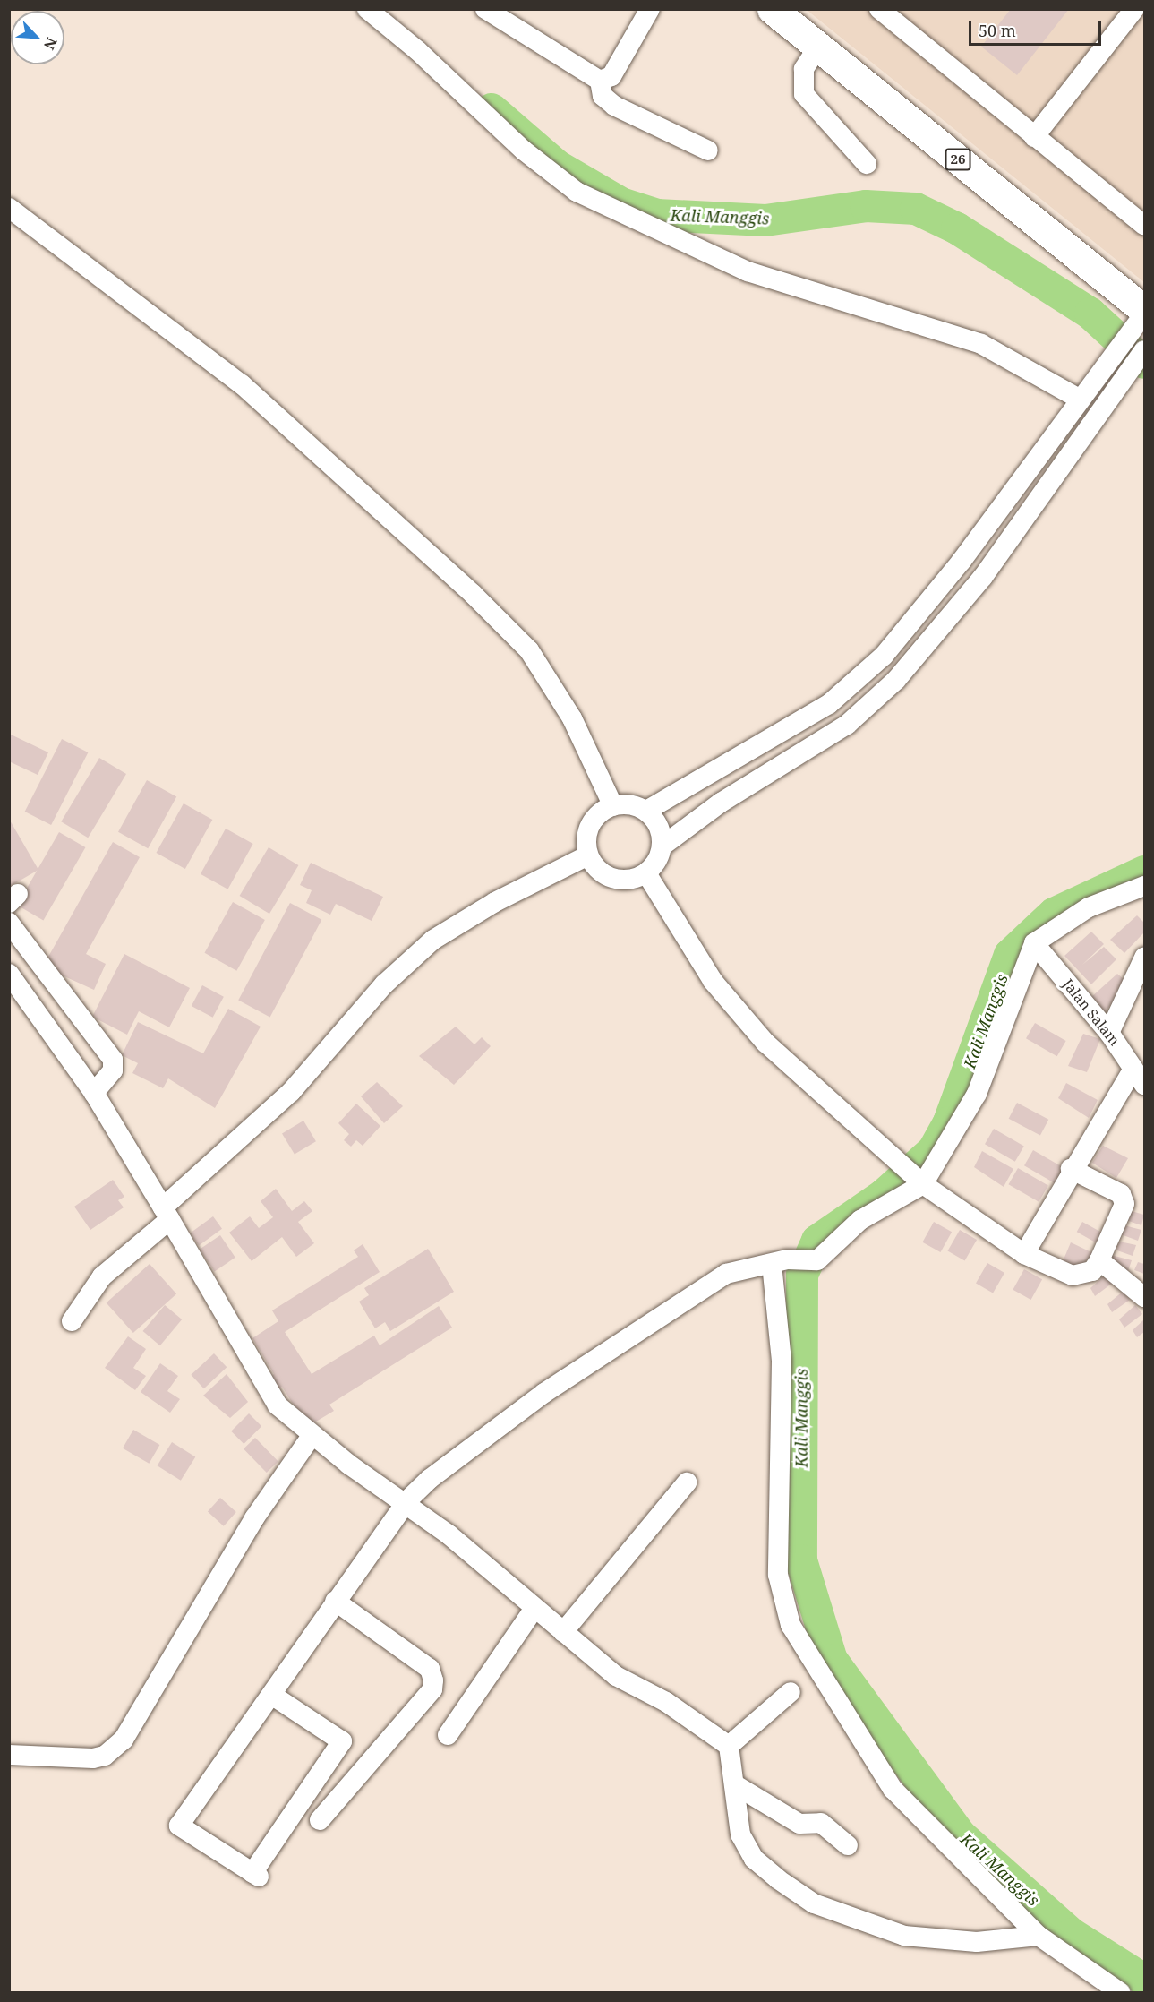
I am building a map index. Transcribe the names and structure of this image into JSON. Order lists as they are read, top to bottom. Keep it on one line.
{"streets":{"highway":["26"],"street":["Jalan Salam"]},"water":["Kali Manggis"],"scale_bar":"50 m","north":"bottom right"}
